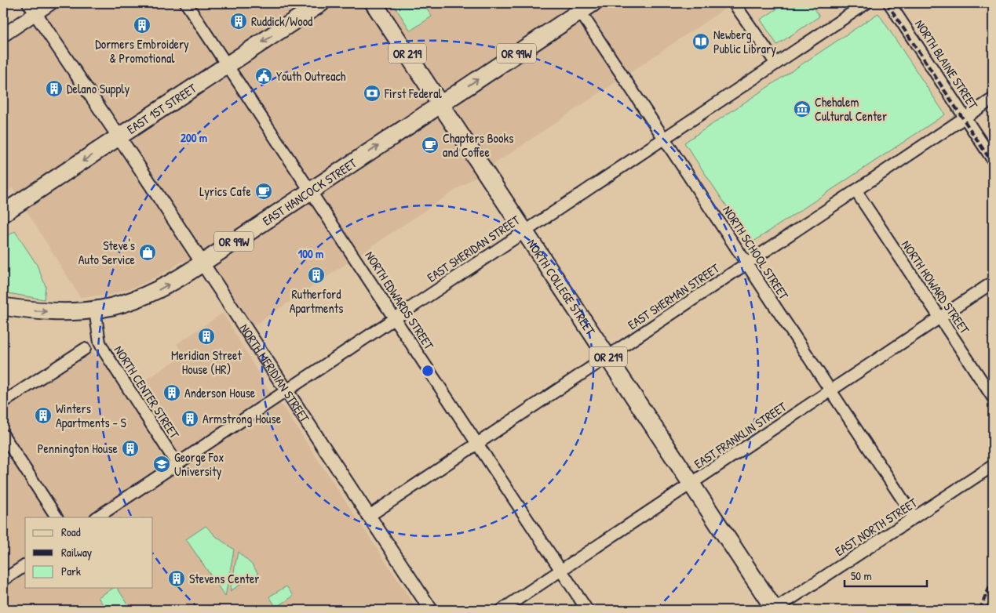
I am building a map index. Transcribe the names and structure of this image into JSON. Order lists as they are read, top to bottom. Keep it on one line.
{"streets":{"main road":["OR 219","OR 99W","EAST 1ST STREET","EAST HANCOCK STREET","NORTH COLLEGE STREET"],"street":["NORTH BLAINE STREET","EAST SHERIDAN STREET","NORTH SCHOOL STREET","NORTH HOWARD STREET","EAST SHERMAN STREET","NORTH EDWARDS STREET","NORTH MERIDIAN STREET","NORTH CENTER STREET","EAST FRANKLIN STREET","EAST NORTH STREET"]},"crossings":[["NORTH BLAINE STREET","EAST SHERMAN STREET"],["EAST 1ST STREET","NORTH EDWARDS STREET"],["EAST 1ST STREET","NORTH MERIDIAN STREET"],["EAST HANCOCK STREET","NORTH SCHOOL STREET"],["EAST HANCOCK STREET","NORTH COLLEGE STREET"],["EAST HANCOCK STREET","NORTH EDWARDS STREET"],["EAST HANCOCK STREET","NORTH MERIDIAN STREET"],["EAST HANCOCK STREET","NORTH CENTER STREET"],["EAST SHERIDAN STREET","NORTH SCHOOL STREET"],["EAST SHERIDAN STREET","NORTH COLLEGE STREET"],["EAST SHERIDAN STREET","NORTH EDWARDS STREET"],["EAST SHERIDAN STREET","NORTH MERIDIAN STREET"],["EAST SHERIDAN STREET","NORTH CENTER STREET"],["NORTH SCHOOL STREET","EAST SHERMAN STREET"],["NORTH SCHOOL STREET","EAST FRANKLIN STREET"],["NORTH SCHOOL STREET","EAST NORTH STREET"],["NORTH COLLEGE STREET","EAST SHERMAN STREET"],["NORTH COLLEGE STREET","EAST FRANKLIN STREET"],["NORTH COLLEGE STREET","EAST NORTH STREET"],["NORTH HOWARD STREET","EAST SHERMAN STREET"],["NORTH HOWARD STREET","EAST FRANKLIN STREET"],["EAST SHERMAN STREET","NORTH EDWARDS STREET"],["EAST SHERMAN STREET","NORTH MERIDIAN STREET"],["NORTH EDWARDS STREET","EAST FRANKLIN STREET"]],"one_way":["EAST 1ST STREET","EAST HANCOCK STREET"],"places":{"building":["Ruddick/Wood","Dormers Embroidery & Promotional","Delano Supply","Rutherford Apartments","Meridian Street House (HR)","Anderson House","Winters Apartments - S","Armstrong House","Pennington House","Stevens Center"],"library":["Newberg Public Library"],"public building":["Youth Outreach"],"bank":["First Federal"],"museum":["Chehalem Cultural Center"],"cafe":["Chapters Books and Coffee","Lyrics Cafe"],"shop":["Steve's Auto Service"],"school or university":["George Fox University"]},"legend":["Road","Railway","Park"],"scale_bar":"50 m","rings":["200 m","100 m"]}
